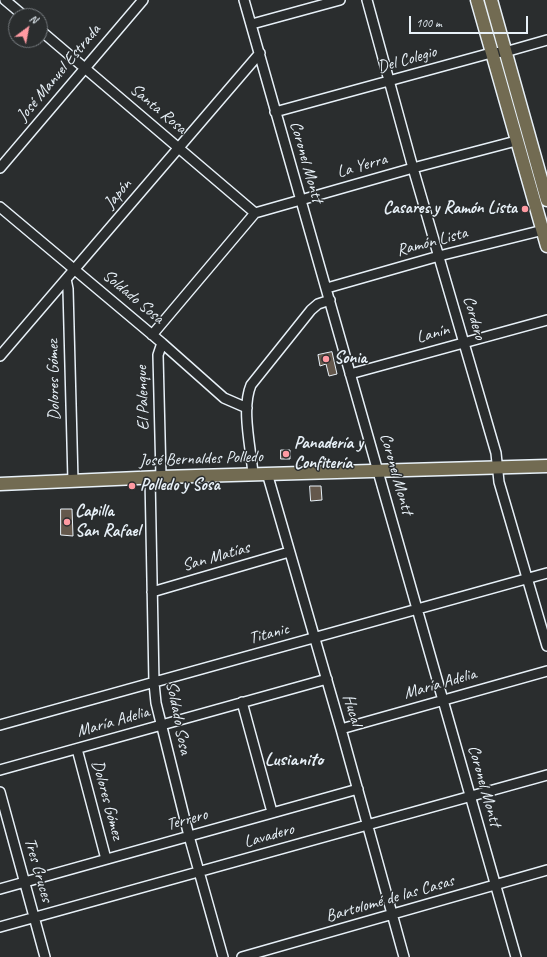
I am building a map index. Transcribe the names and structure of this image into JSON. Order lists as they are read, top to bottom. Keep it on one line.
{"streets":{"main road":["José Bernaldes Polledo"],"street":["Del Colegio","José Manuel Estrada","Santa Rosa","Coronel Montt","La Yerra","Japón","Ramón Lista","Soldado Sosa","Cordero","Lanín","Dolores Gómez","El Palenque","San Matías","Titanic","María Adelia","Hucal","Terrero","Lavadero","Tres Cruces","Bartolomé de las Casas"]},"crossings":[["Del Colegio","Coronel Montt"],["Del Colegio","Cordero"],["José Manuel Estrada","Santa Rosa"],["Santa Rosa","La Yerra"],["Santa Rosa","Japón"],["Coronel Montt","La Yerra"],["Coronel Montt","Japón"],["Coronel Montt","Ramón Lista"],["Coronel Montt","Lanín"],["Coronel Montt","José Bernaldes Polledo"],["Coronel Montt","Titanic"],["Coronel Montt","María Adelia"],["Coronel Montt","Lavadero"],["Coronel Montt","Bartolomé de las Casas"],["La Yerra","Cordero"],["Japón","Soldado Sosa"],["Japón","Dolores Gómez"],["Ramón Lista","Cordero"],["Soldado Sosa","El Palenque"],["Soldado Sosa","José Bernaldes Polledo"],["Soldado Sosa","San Matías"],["Soldado Sosa","Titanic"],["Soldado Sosa","María Adelia"],["Soldado Sosa","Terrero"],["Soldado Sosa","Lavadero"],["Cordero","Lanín"],["Cordero","José Bernaldes Polledo"],["Cordero","Titanic"],["Dolores Gómez","José Bernaldes Polledo"],["Dolores Gómez","María Adelia"],["Dolores Gómez","Terrero"],["El Palenque","José Bernaldes Polledo"],["José Bernaldes Polledo","Hucal"],["San Matías","Hucal"],["Titanic","Hucal"],["María Adelia","Hucal"],["Hucal","Terrero"],["Hucal","Lavadero"],["Hucal","Bartolomé de las Casas"],["Terrero","Tres Cruces"],["Lavadero","Tres Cruces"]],"districts":["Lusianito"],"places":["Casares y Ramón Lista","Sonia","Panadería y Confitería","Polledo y Sosa","Capilla San Rafael"],"scale_bar":"100 m","north":"top right"}
